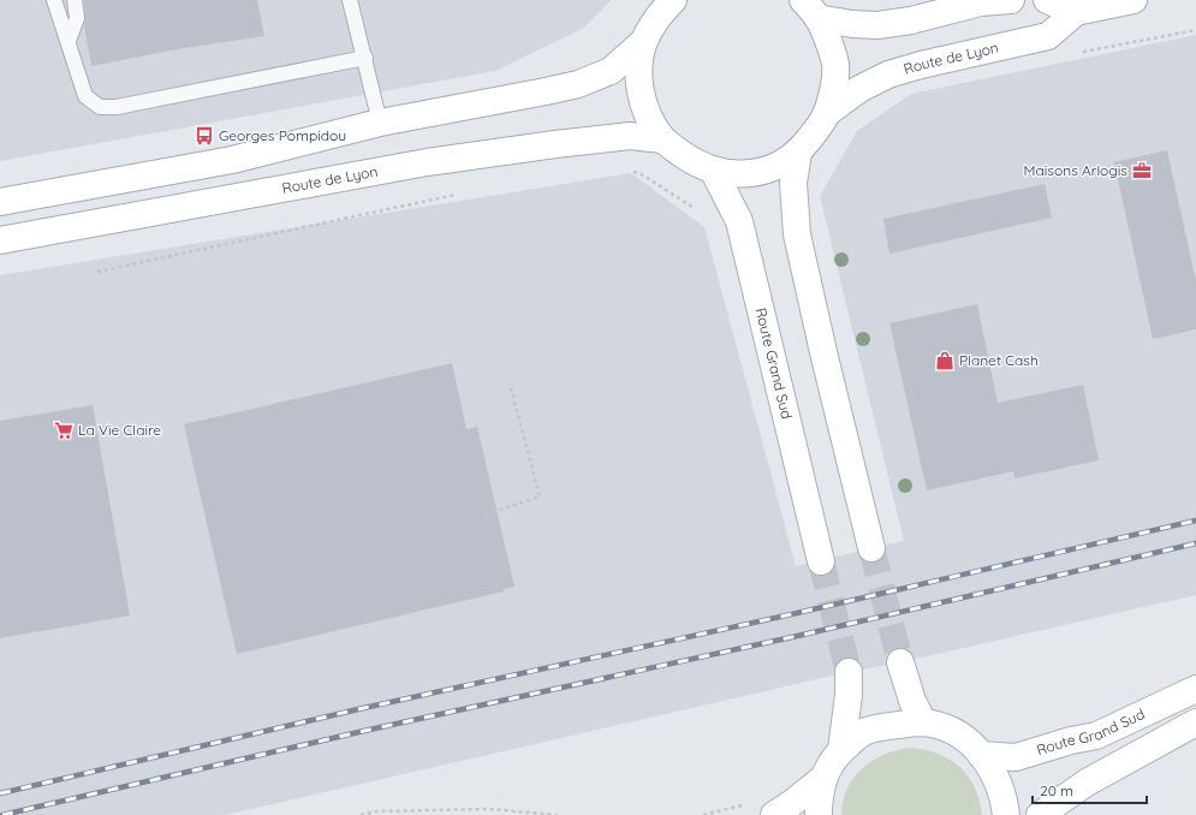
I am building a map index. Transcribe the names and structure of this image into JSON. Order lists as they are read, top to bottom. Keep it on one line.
{"streets":{"main road":["Route de Lyon","Route Grand Sud"]},"places":{"bus stop":["Georges Pompidou"],"office":["Maisons Arlogis"],"shop":["Planet Cash"],"supermarket":["La Vie Claire"]},"scale_bar":"20 m"}
